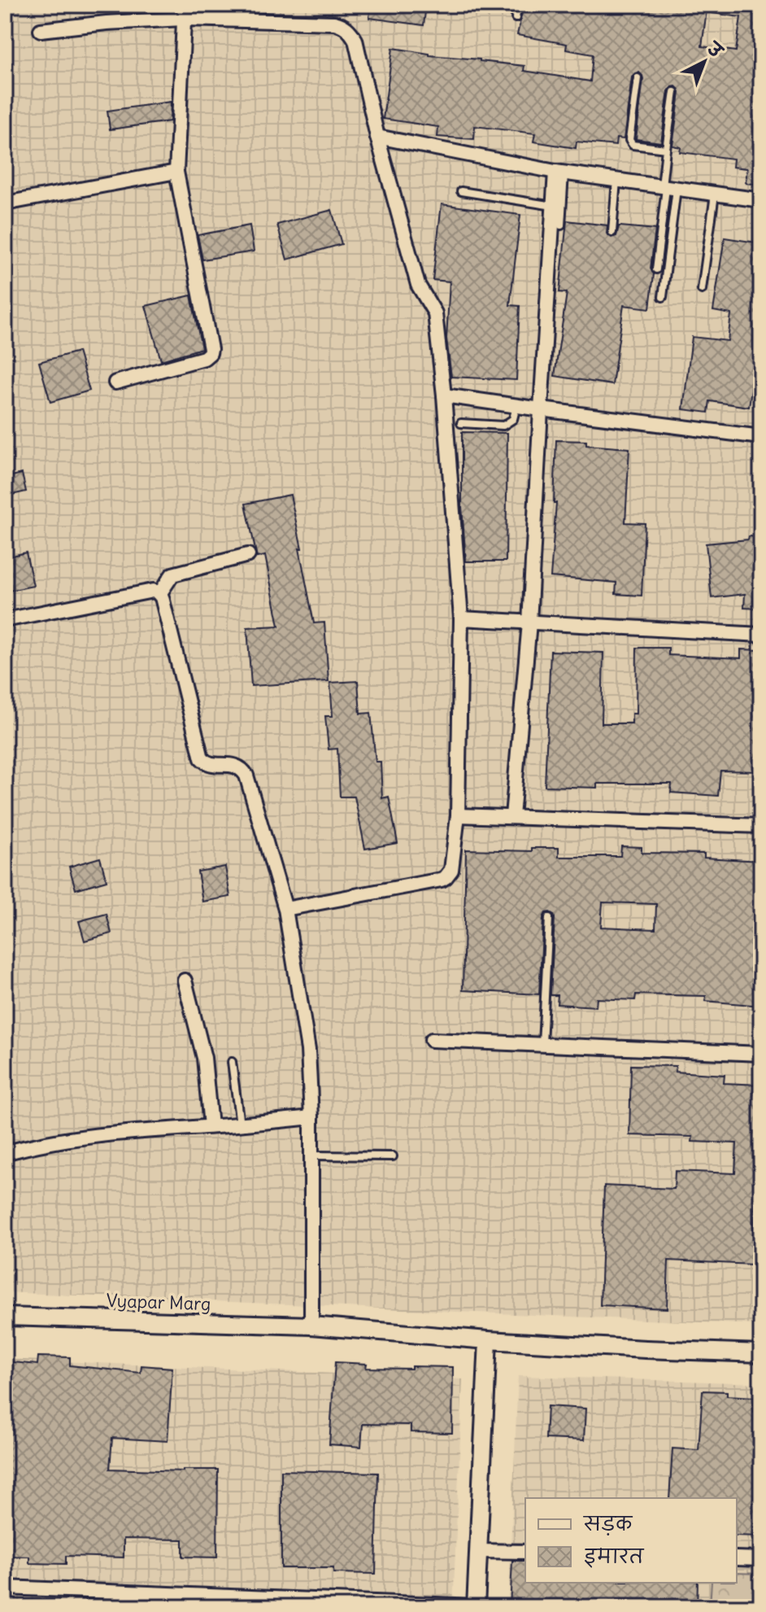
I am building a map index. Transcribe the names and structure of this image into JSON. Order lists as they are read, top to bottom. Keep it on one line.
{"streets":{"street":["Vyapar Marg"]},"legend":["सड़क","इमारत"],"north":"top right"}
